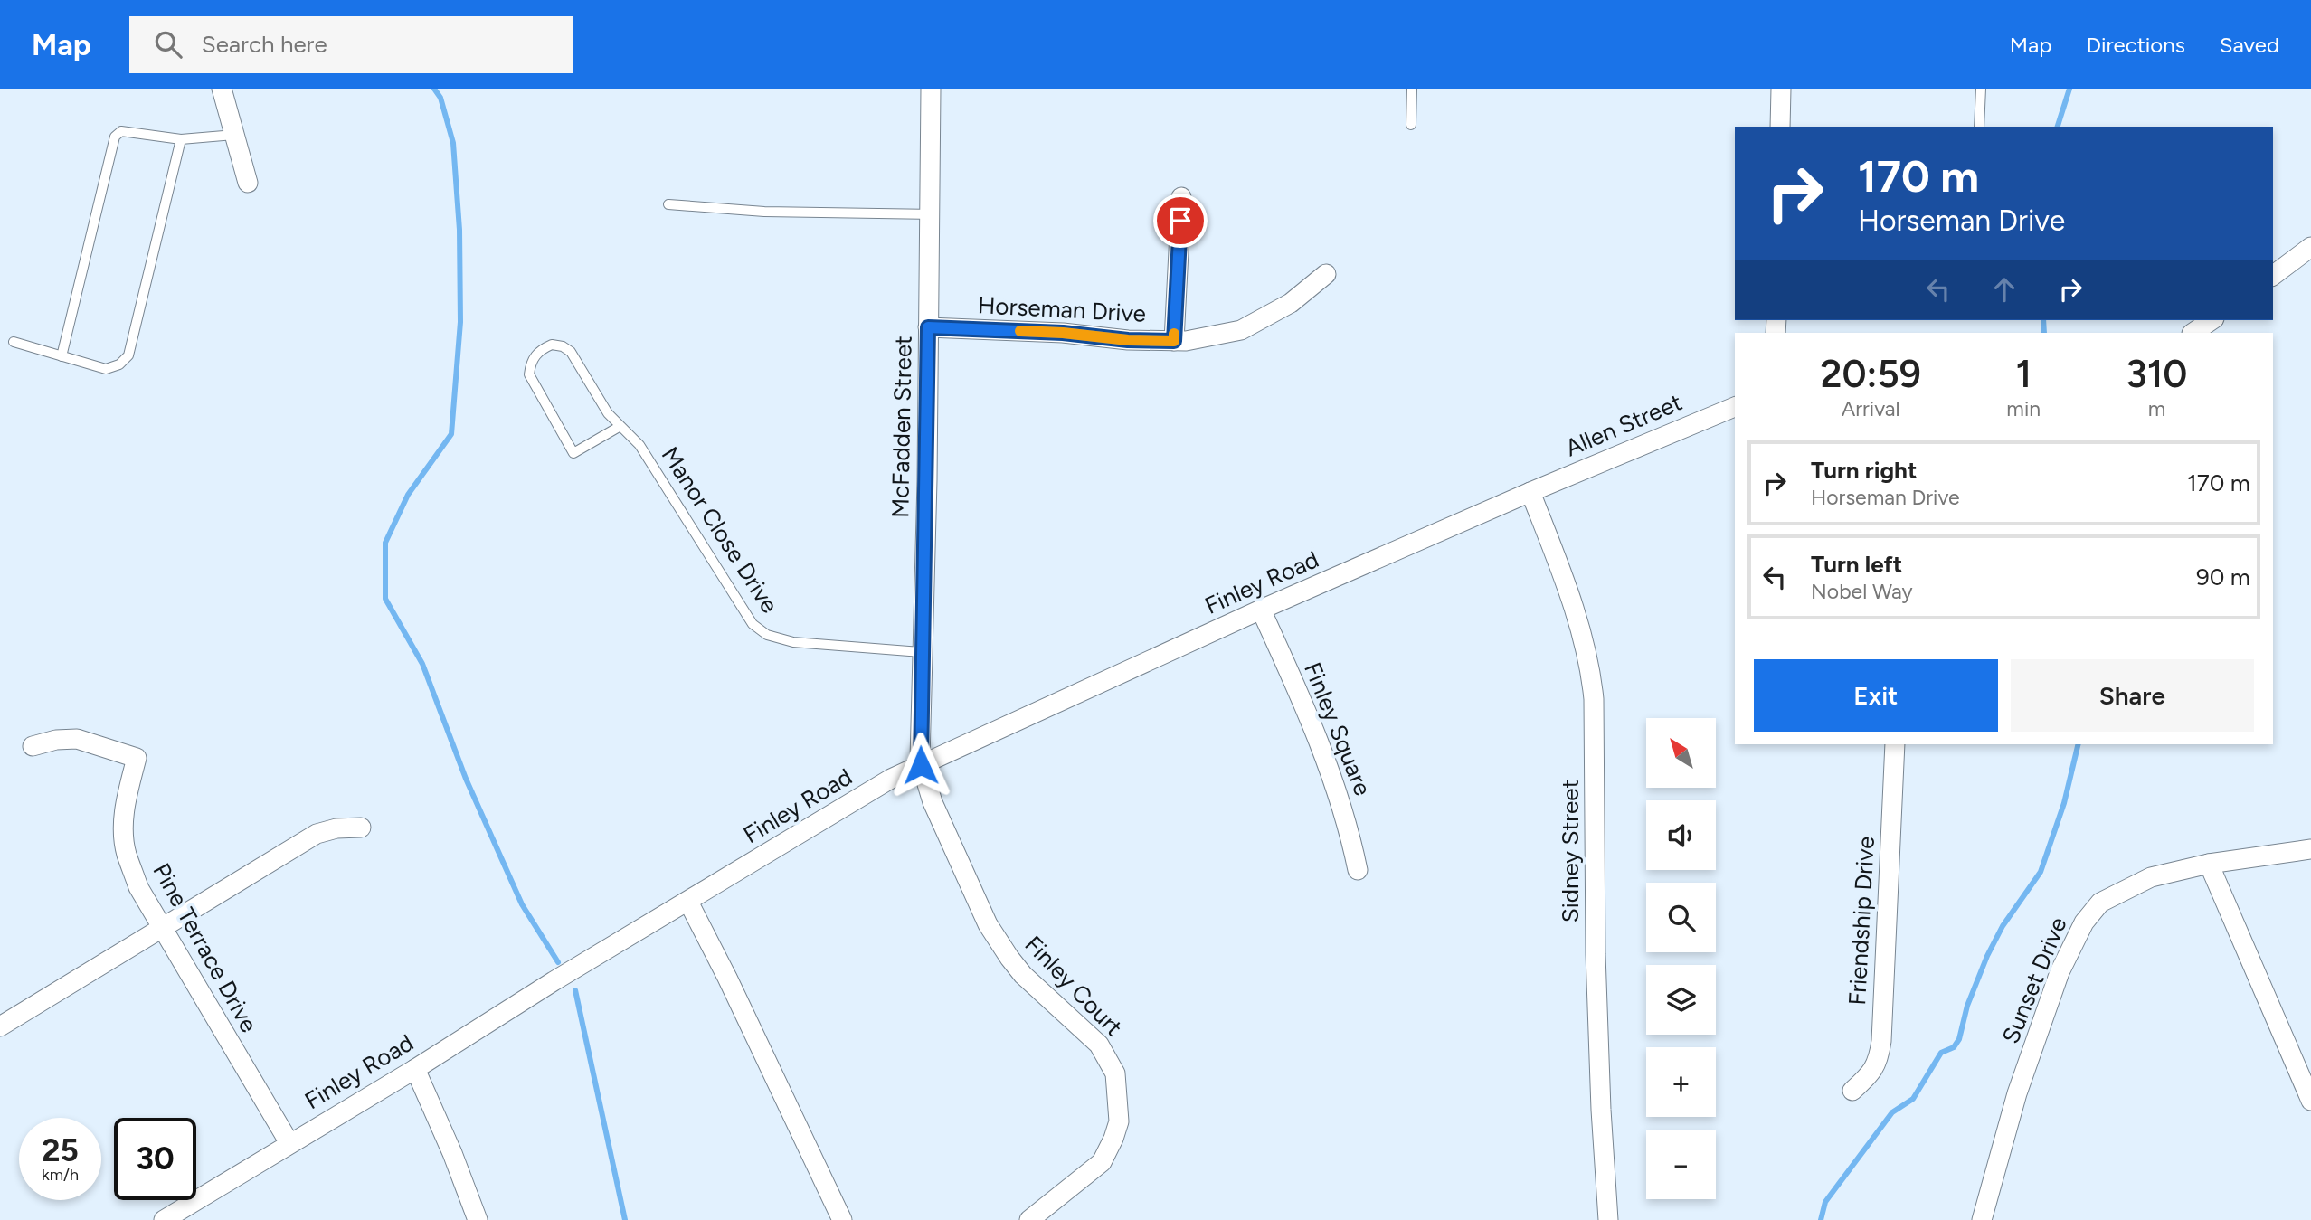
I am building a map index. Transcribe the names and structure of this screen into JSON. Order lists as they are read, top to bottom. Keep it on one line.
{"streets":{"street":["Horseman Drive","Allen Street","McFadden Street","Finley Road","Finley Square","Sidney Street","Friendship Drive","Pine Terrace Drive","Sunset Drive","Finley Court"],"lane":["Manor Close Drive"]},"crossings":[["Horseman Drive","McFadden Street"],["Allen Street","Finley Road"],["Allen Street","Sidney Street"],["McFadden Street","Manor Close Drive"],["McFadden Street","Finley Road"],["McFadden Street","Finley Court"],["Finley Road","Finley Square"],["Finley Road","Sidney Street"],["Finley Road","Pine Terrace Drive"],["Finley Road","Finley Court"]],"north":"top left","page":{"header":"Map","search":"Search here","nav":["Map","Directions","Saved"],"turn":["170 m","Horseman Drive"],"eta":["20:59","Arrival","1","min","310","m"],"list":[{"name":"Turn right","note":"Horseman Drive","value":"170 m"},{"name":"Turn left","note":"Nobel Way","value":"90 m"}],"buttons":["Exit","Share"],"map_buttons":["+","−"],"speed":"25 km/h","limit":"30"}}
